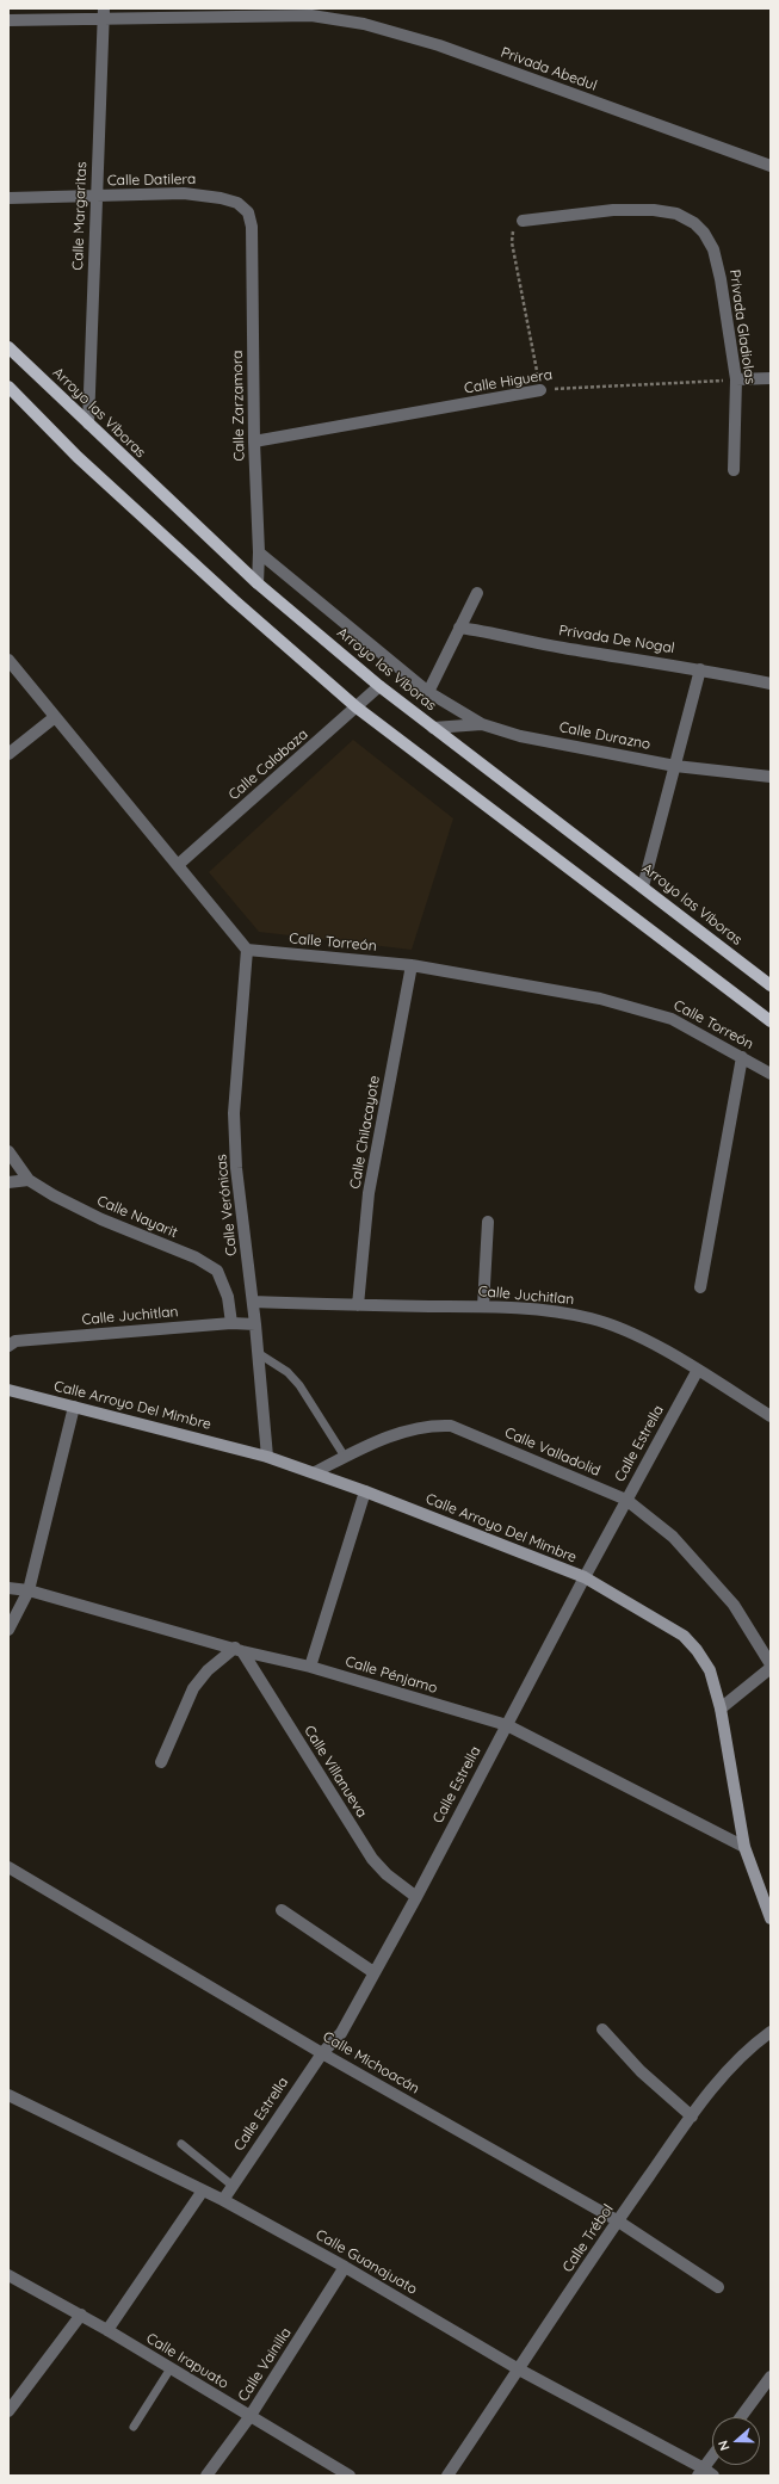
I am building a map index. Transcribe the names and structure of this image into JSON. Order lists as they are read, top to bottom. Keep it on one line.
{"streets":{"main road":["Arroyo las Víboras"],"street":["Privada Abedul","Calle Datilera","Calle Margaritas","Privada Gladiolas","Calle Higuera","Calle Zarzamora","Privada De Nogal","Calle Durazno","Calle Calabaza","Calle Torreón","Calle Chilacayote","Calle Verónicas","Calle Nayarit","Calle Juchitlan","Calle Arroyo Del Mimbre","Calle Estrella","Calle Valladolid","Calle Pénjamo","Calle Villanueva","Calle Michoacán","Calle Trébol","Calle Guanajuato","Calle Irapuato","Calle Vainilla"]},"crossings":[["Privada Abedul","Calle Margaritas"],["Calle Datilera","Calle Margaritas"],["Calle Datilera","Calle Zarzamora"],["Calle Margaritas","Arroyo las Víboras"],["Privada Gladiolas","Calle Higuera"],["Calle Higuera","Calle Zarzamora"],["Calle Zarzamora","Arroyo las Víboras"],["Arroyo las Víboras","Calle Durazno"],["Arroyo las Víboras","Calle Calabaza"],["Calle Torreón","Calle Chilacayote"],["Calle Torreón","Calle Verónicas"],["Calle Chilacayote","Calle Juchitlan"],["Calle Verónicas","Calle Juchitlan"],["Calle Verónicas","Calle Arroyo Del Mimbre"],["Calle Nayarit","Calle Juchitlan"],["Calle Juchitlan","Calle Estrella"],["Calle Arroyo Del Mimbre","Calle Estrella"],["Calle Arroyo Del Mimbre","Calle Valladolid"],["Calle Arroyo Del Mimbre","Calle Pénjamo"],["Calle Estrella","Calle Valladolid"],["Calle Estrella","Calle Pénjamo"],["Calle Estrella","Calle Villanueva"],["Calle Estrella","Calle Michoacán"],["Calle Estrella","Calle Guanajuato"],["Calle Pénjamo","Calle Villanueva"],["Calle Michoacán","Calle Trébol"],["Calle Trébol","Calle Guanajuato"],["Calle Guanajuato","Calle Vainilla"],["Calle Irapuato","Calle Vainilla"]],"north":"left"}
